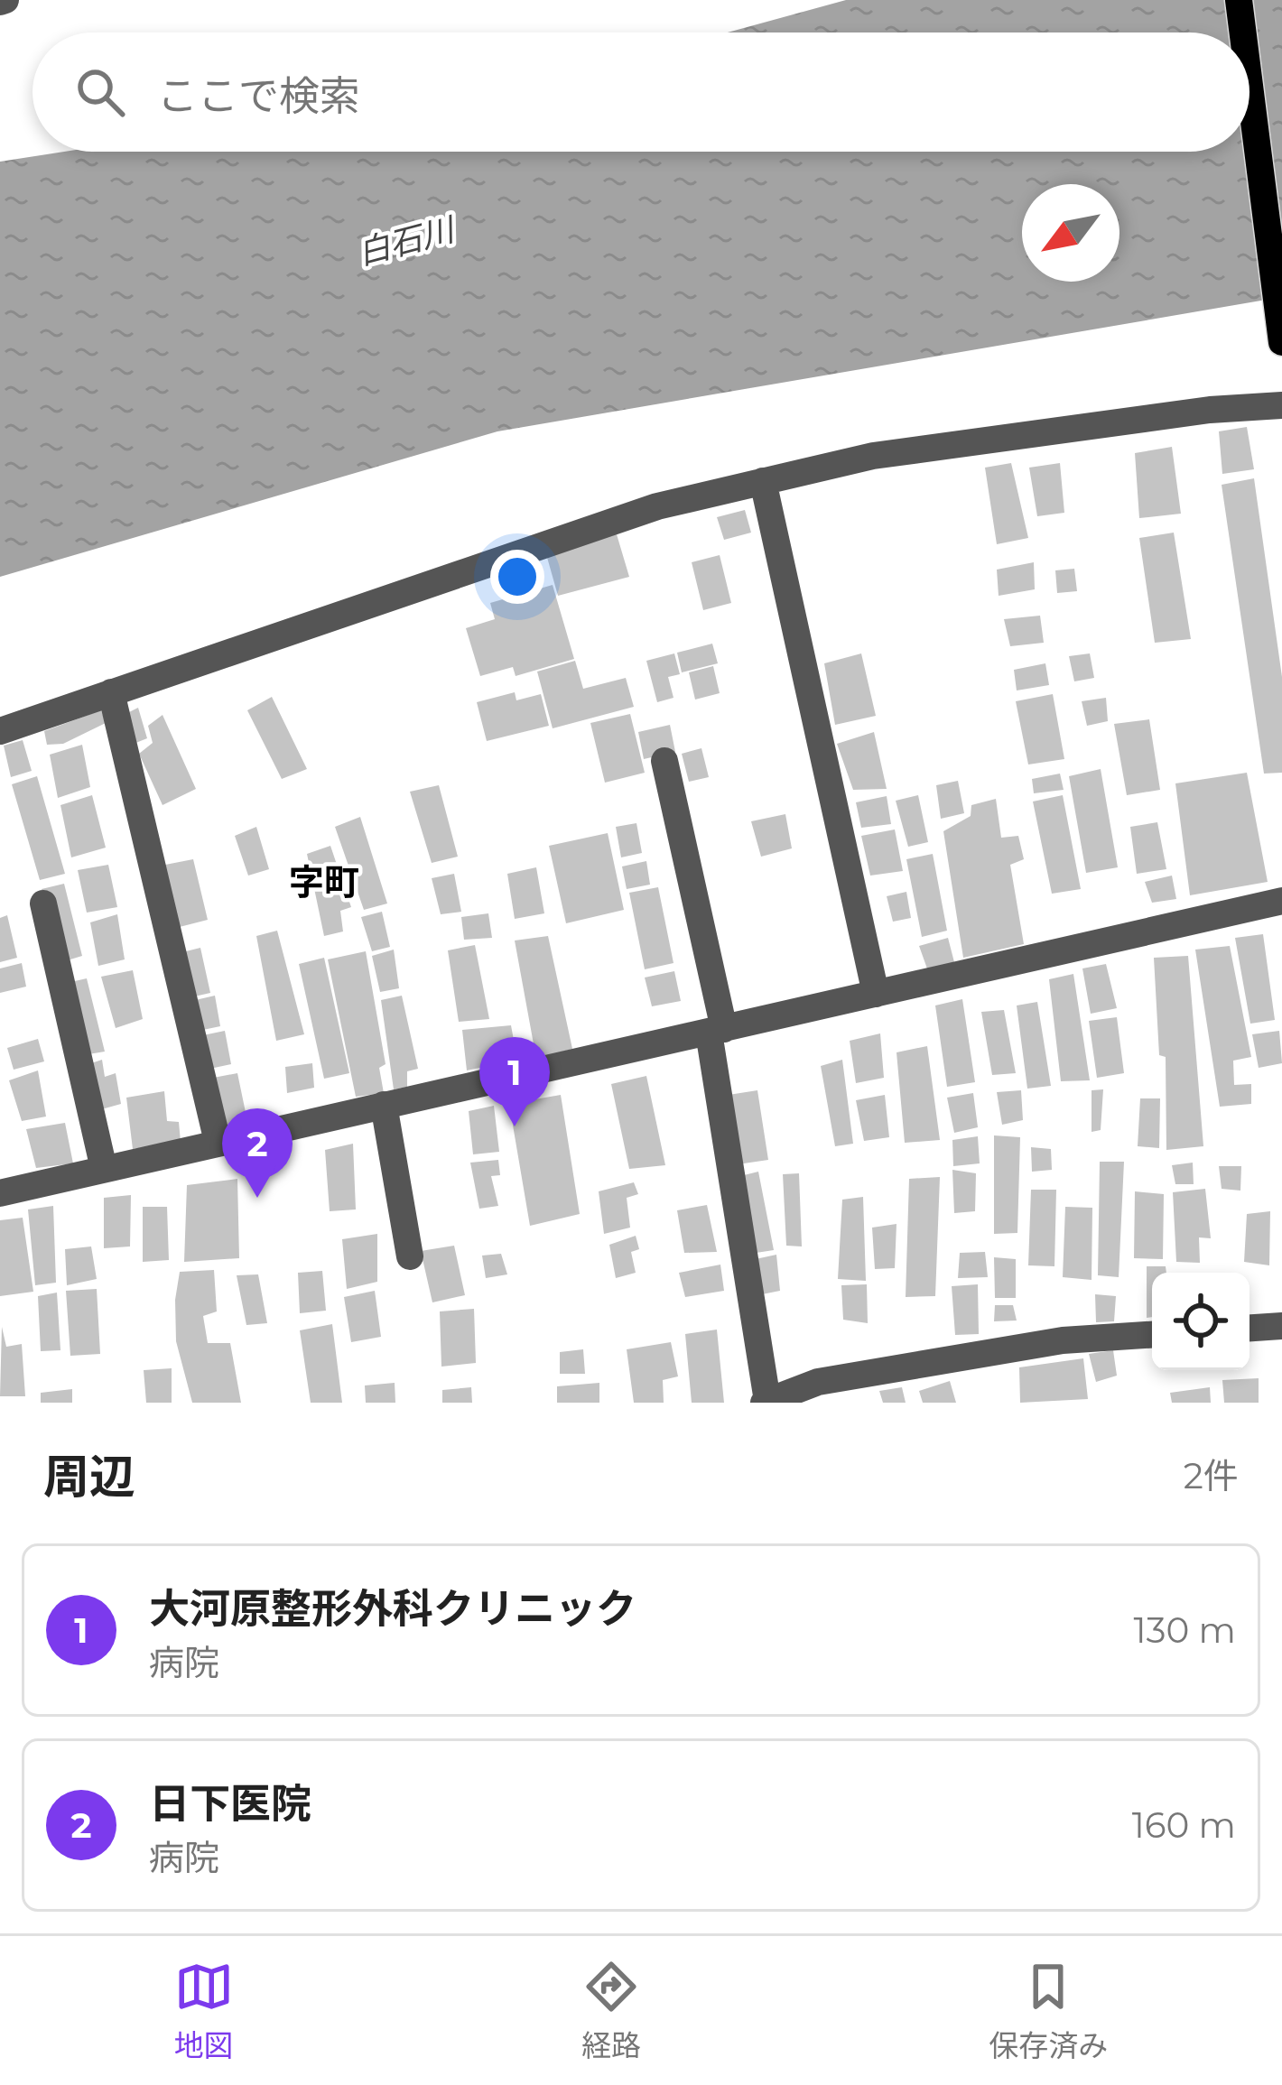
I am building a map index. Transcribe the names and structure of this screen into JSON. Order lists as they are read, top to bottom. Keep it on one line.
{"districts":["字町"],"water":["白石川"],"north":"bottom left","page":{"search":"ここで検索","pins":["1","2"],"heading":["周辺","2件"],"list":[{"mark":"1","name":"大河原整形外科クリニック","note":"病院","value":"130 m"},{"mark":"2","name":"日下医院","note":"病院","value":"160 m"}],"nav":["地図","経路","保存済み"]}}
